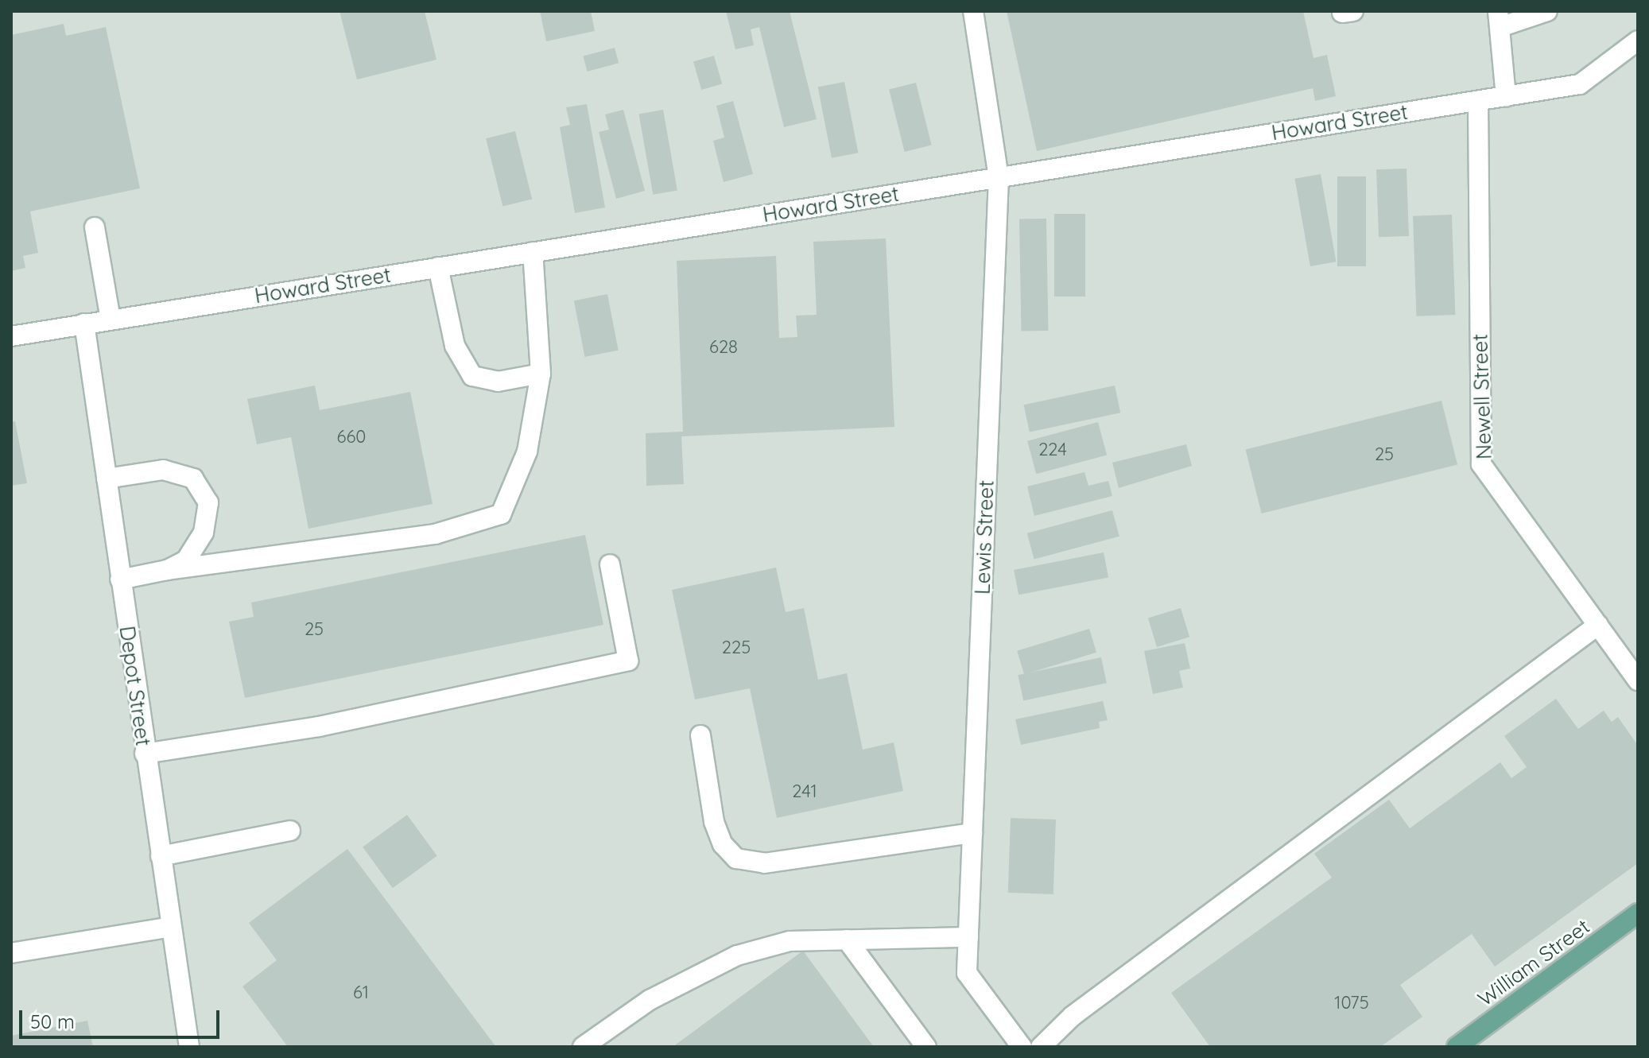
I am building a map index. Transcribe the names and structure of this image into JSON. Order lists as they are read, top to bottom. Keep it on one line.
{"streets":{"main road":["William Street"],"street":["Howard Street","Newell Street","Lewis Street","Depot Street"]},"crossings":[["Howard Street","Newell Street"],["Howard Street","Lewis Street"],["Howard Street","Depot Street"]],"house_numbers":["628","660","224","25","25","225","241","61","1075"],"scale_bar":"50 m"}
